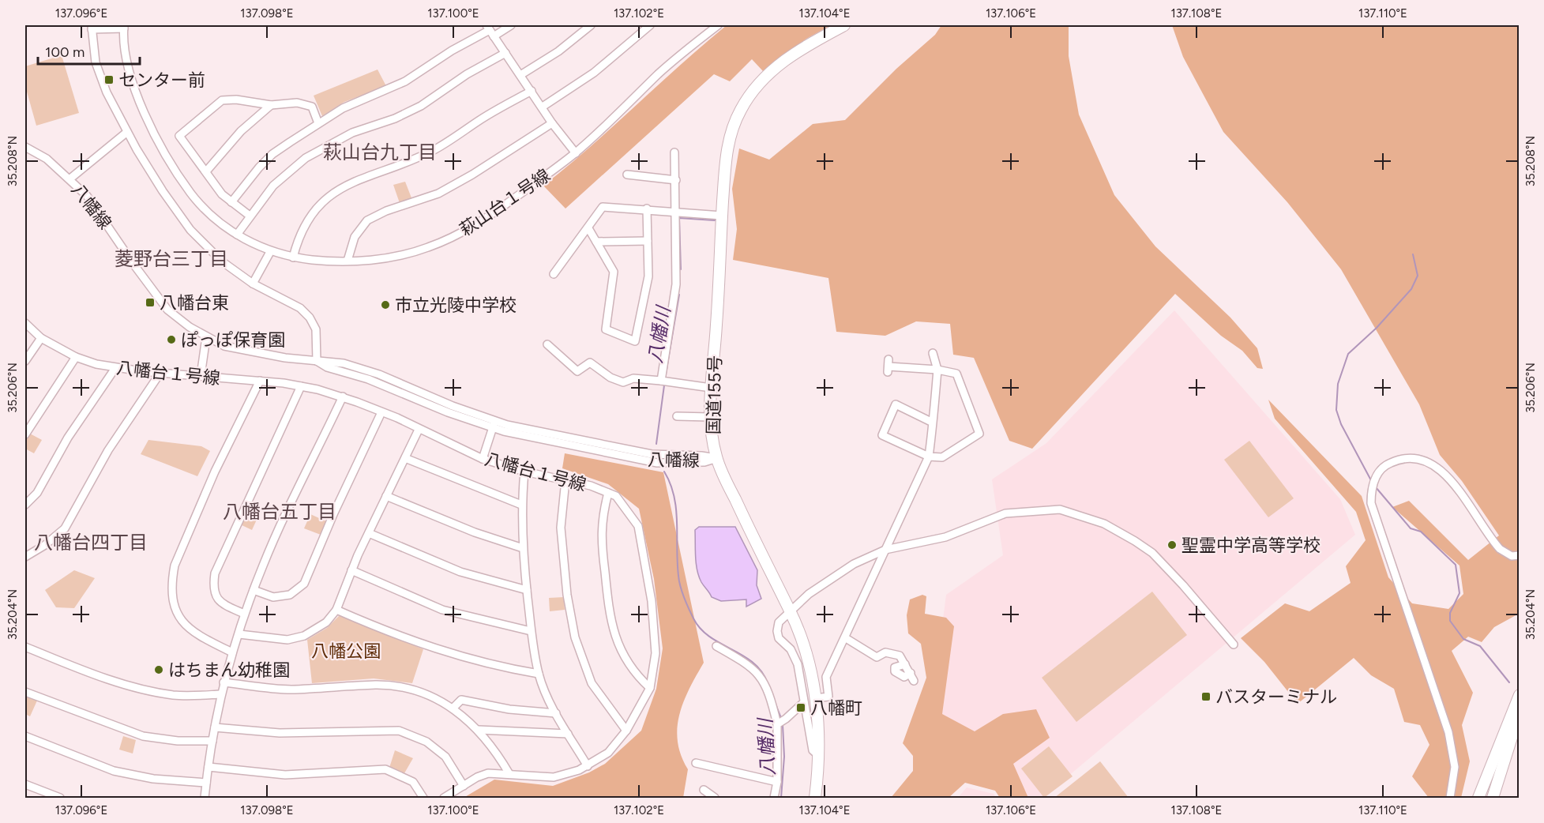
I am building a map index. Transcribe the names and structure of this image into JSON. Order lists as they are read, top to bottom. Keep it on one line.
{"streets":{"highway":["国道155号"],"street":["萩山台１号線","八幡線","八幡台１号線"]},"crossings":[["八幡線","国道155号"]],"districts":["萩山台九丁目","菱野台三丁目","八幡台五丁目","八幡台四丁目"],"water":["八幡川"],"parks":["八幡公園"],"places":{"transit":["センター前","八幡台東","バスターミナル","八幡町"],"other":["市立光陵中学校","ぽっぽ保育園","聖霊中学高等学校","はちまん幼稚園"]},"scale_bar":"100 m","coordinates":["137.096°E","137.098°E","137.100°E","137.102°E","137.104°E","137.106°E","137.108°E","137.110°E","35.208°N","35.206°N","35.204°N"]}
